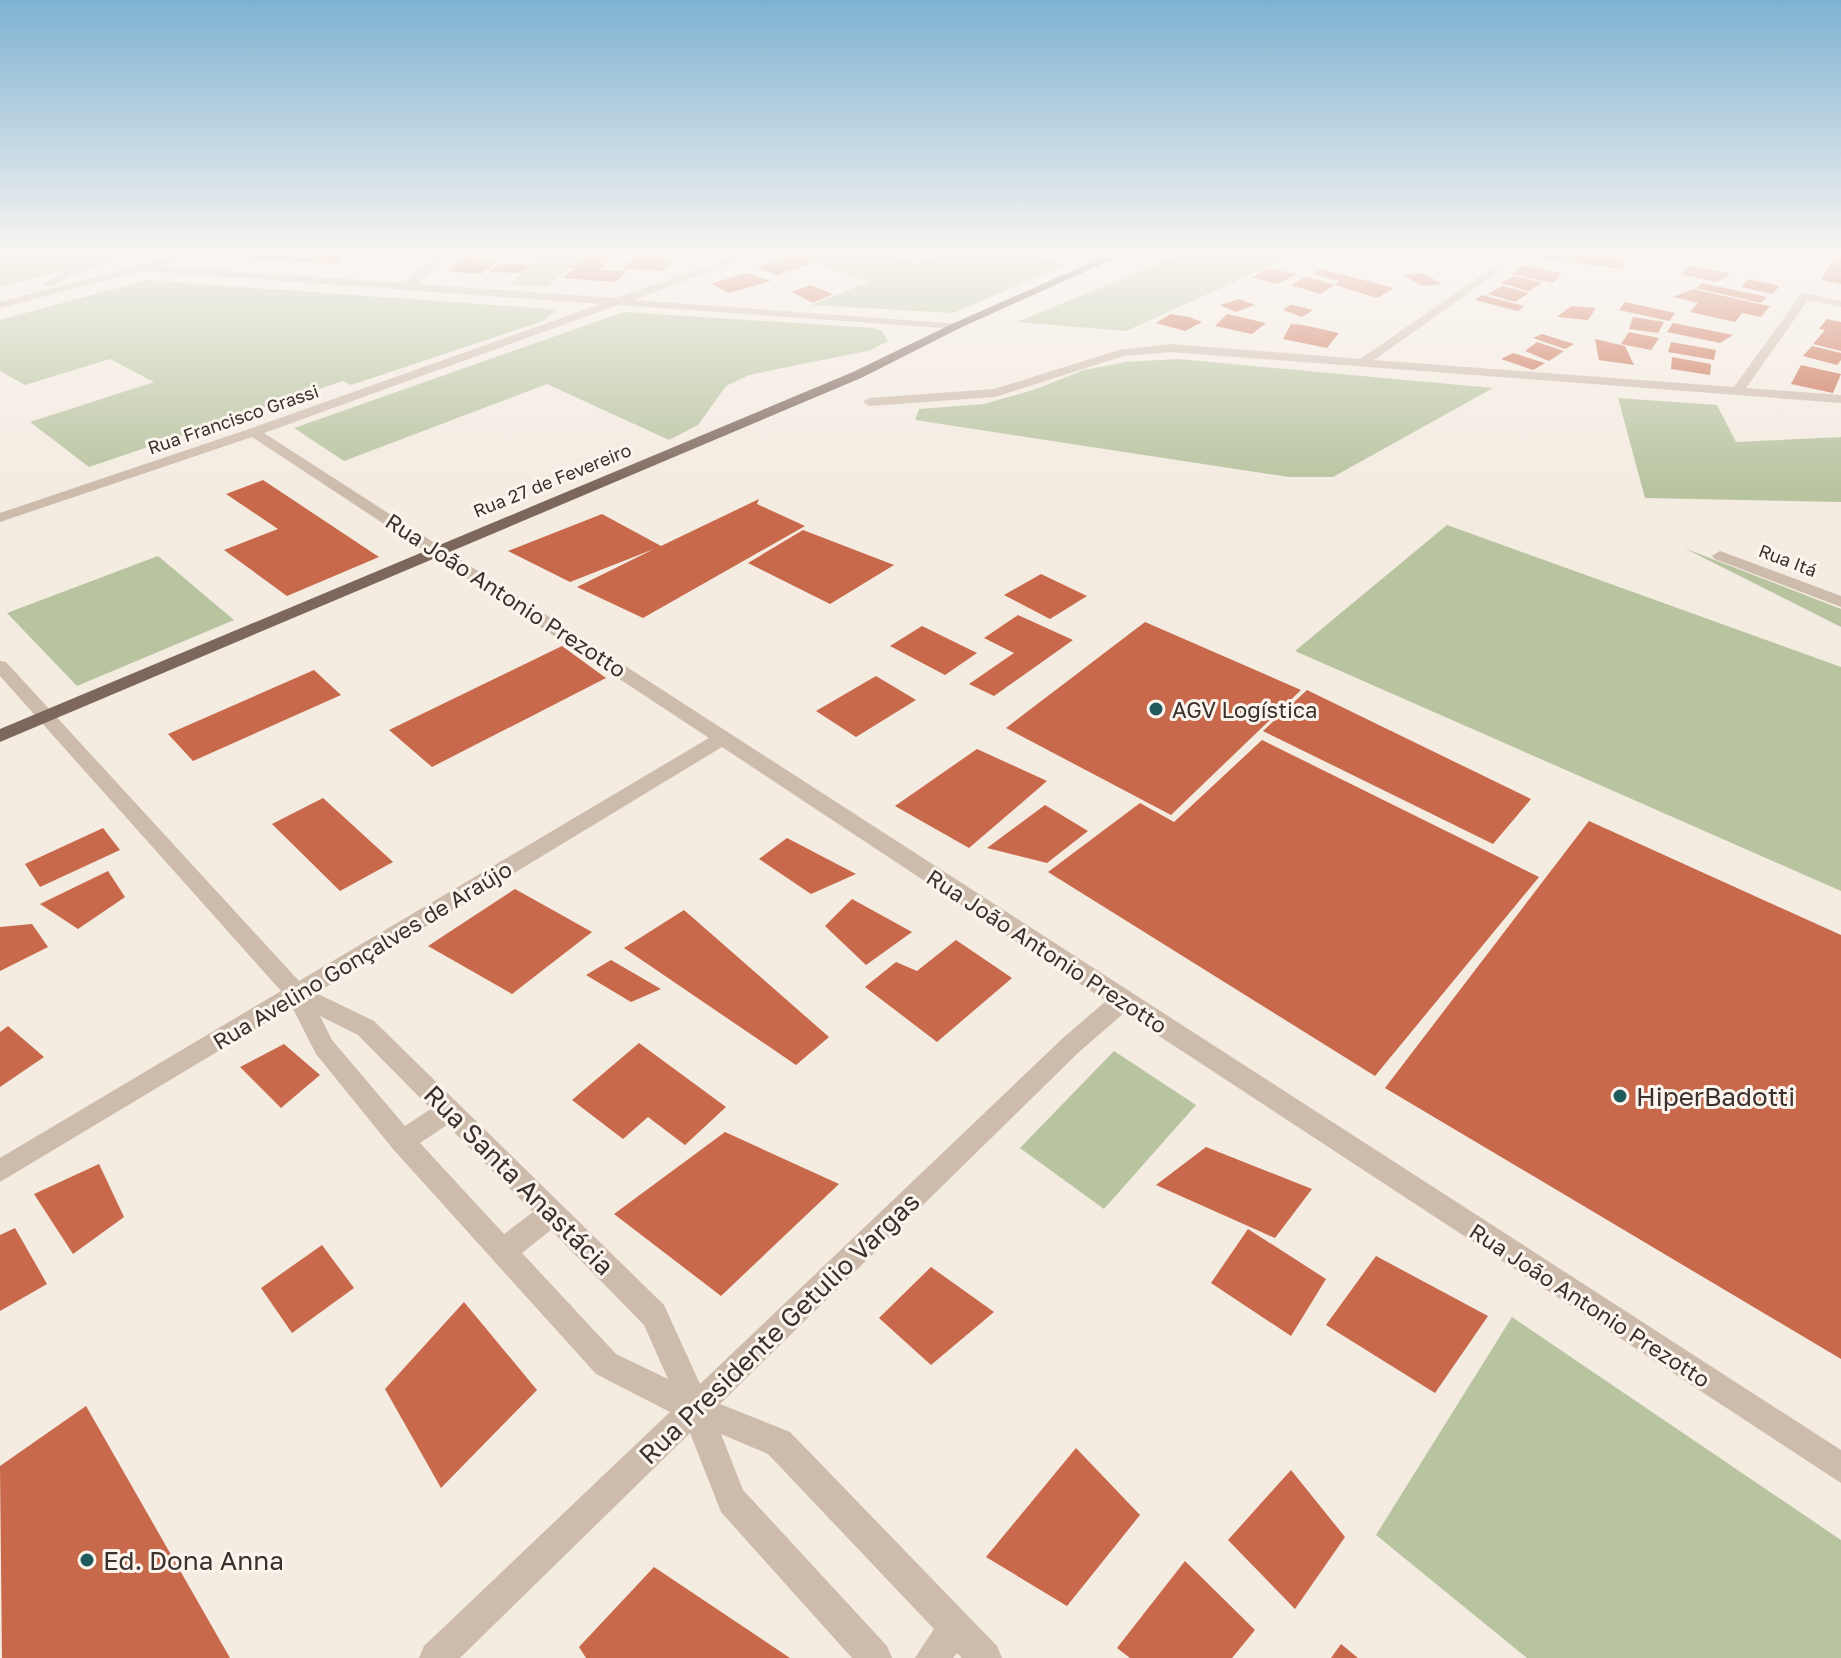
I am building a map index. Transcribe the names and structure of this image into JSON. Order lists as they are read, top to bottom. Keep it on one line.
{"streets":{"main road":["Rua 27 de Fevereiro"],"street":["Rua Francisco Grassi","Rua Itá","Rua João Antonio Prezotto","Rua Avelino Gonçalves de Araújo","Rua Santa Anastácia","Rua Presidente Getulio Vargas"]},"crossings":[["Rua Francisco Grassi","Rua João Antonio Prezotto"],["Rua 27 de Fevereiro","Rua João Antonio Prezotto"],["Rua 27 de Fevereiro","Rua Santa Anastácia"],["Rua João Antonio Prezotto","Rua Avelino Gonçalves de Araújo"],["Rua João Antonio Prezotto","Rua Presidente Getulio Vargas"],["Rua Avelino Gonçalves de Araújo","Rua Santa Anastácia"],["Rua Santa Anastácia","Rua Presidente Getulio Vargas"]],"places":["AGV Logística","HiperBadotti","Ed. Dona Anna"]}
